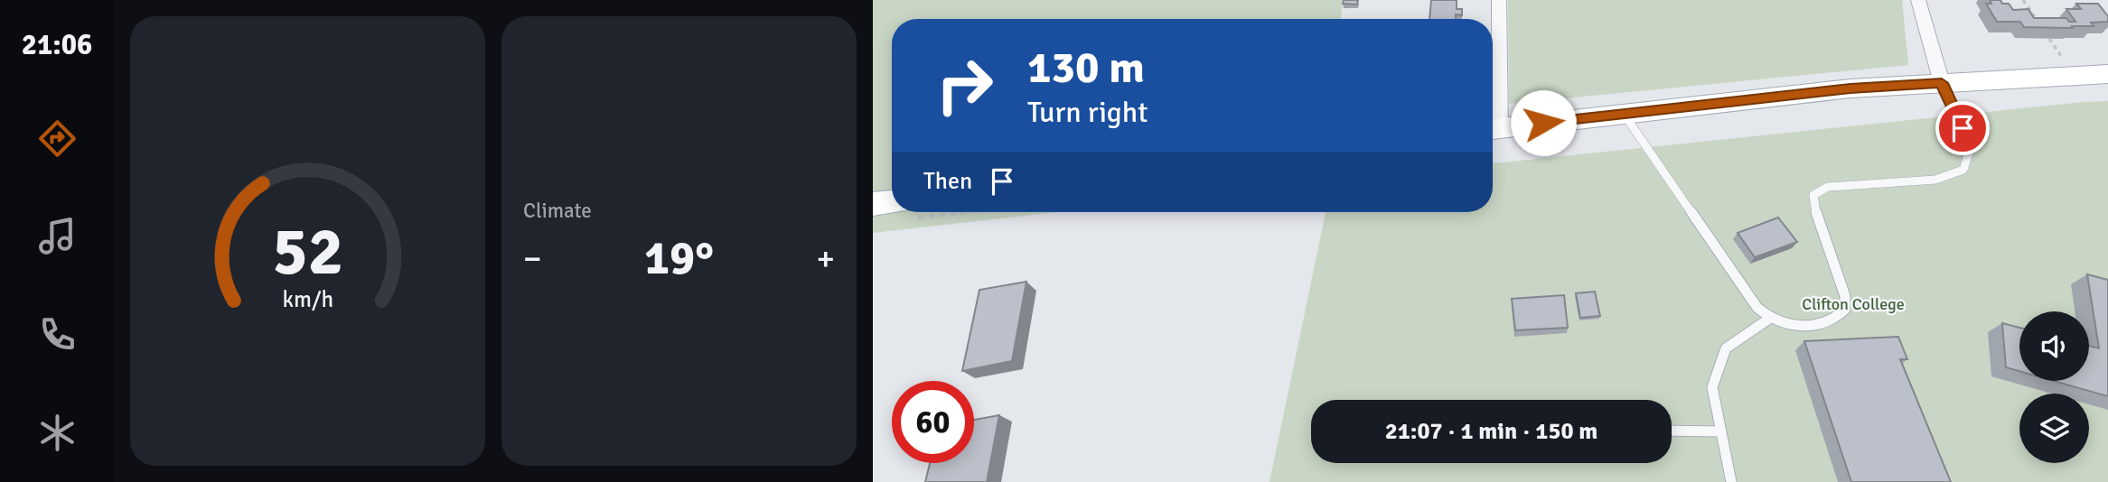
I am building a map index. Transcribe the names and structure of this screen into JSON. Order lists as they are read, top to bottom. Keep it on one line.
{"parks":["Clifton College"],"page":{"tabs":"21:06","tile":"Climate","turn":["130 m","Turn right"],"then":"Then","heat":["−","19°","+"],"limit":"60","trip":"21:07 · 1 min · 150 m","gauge":["52","km/h"]}}
